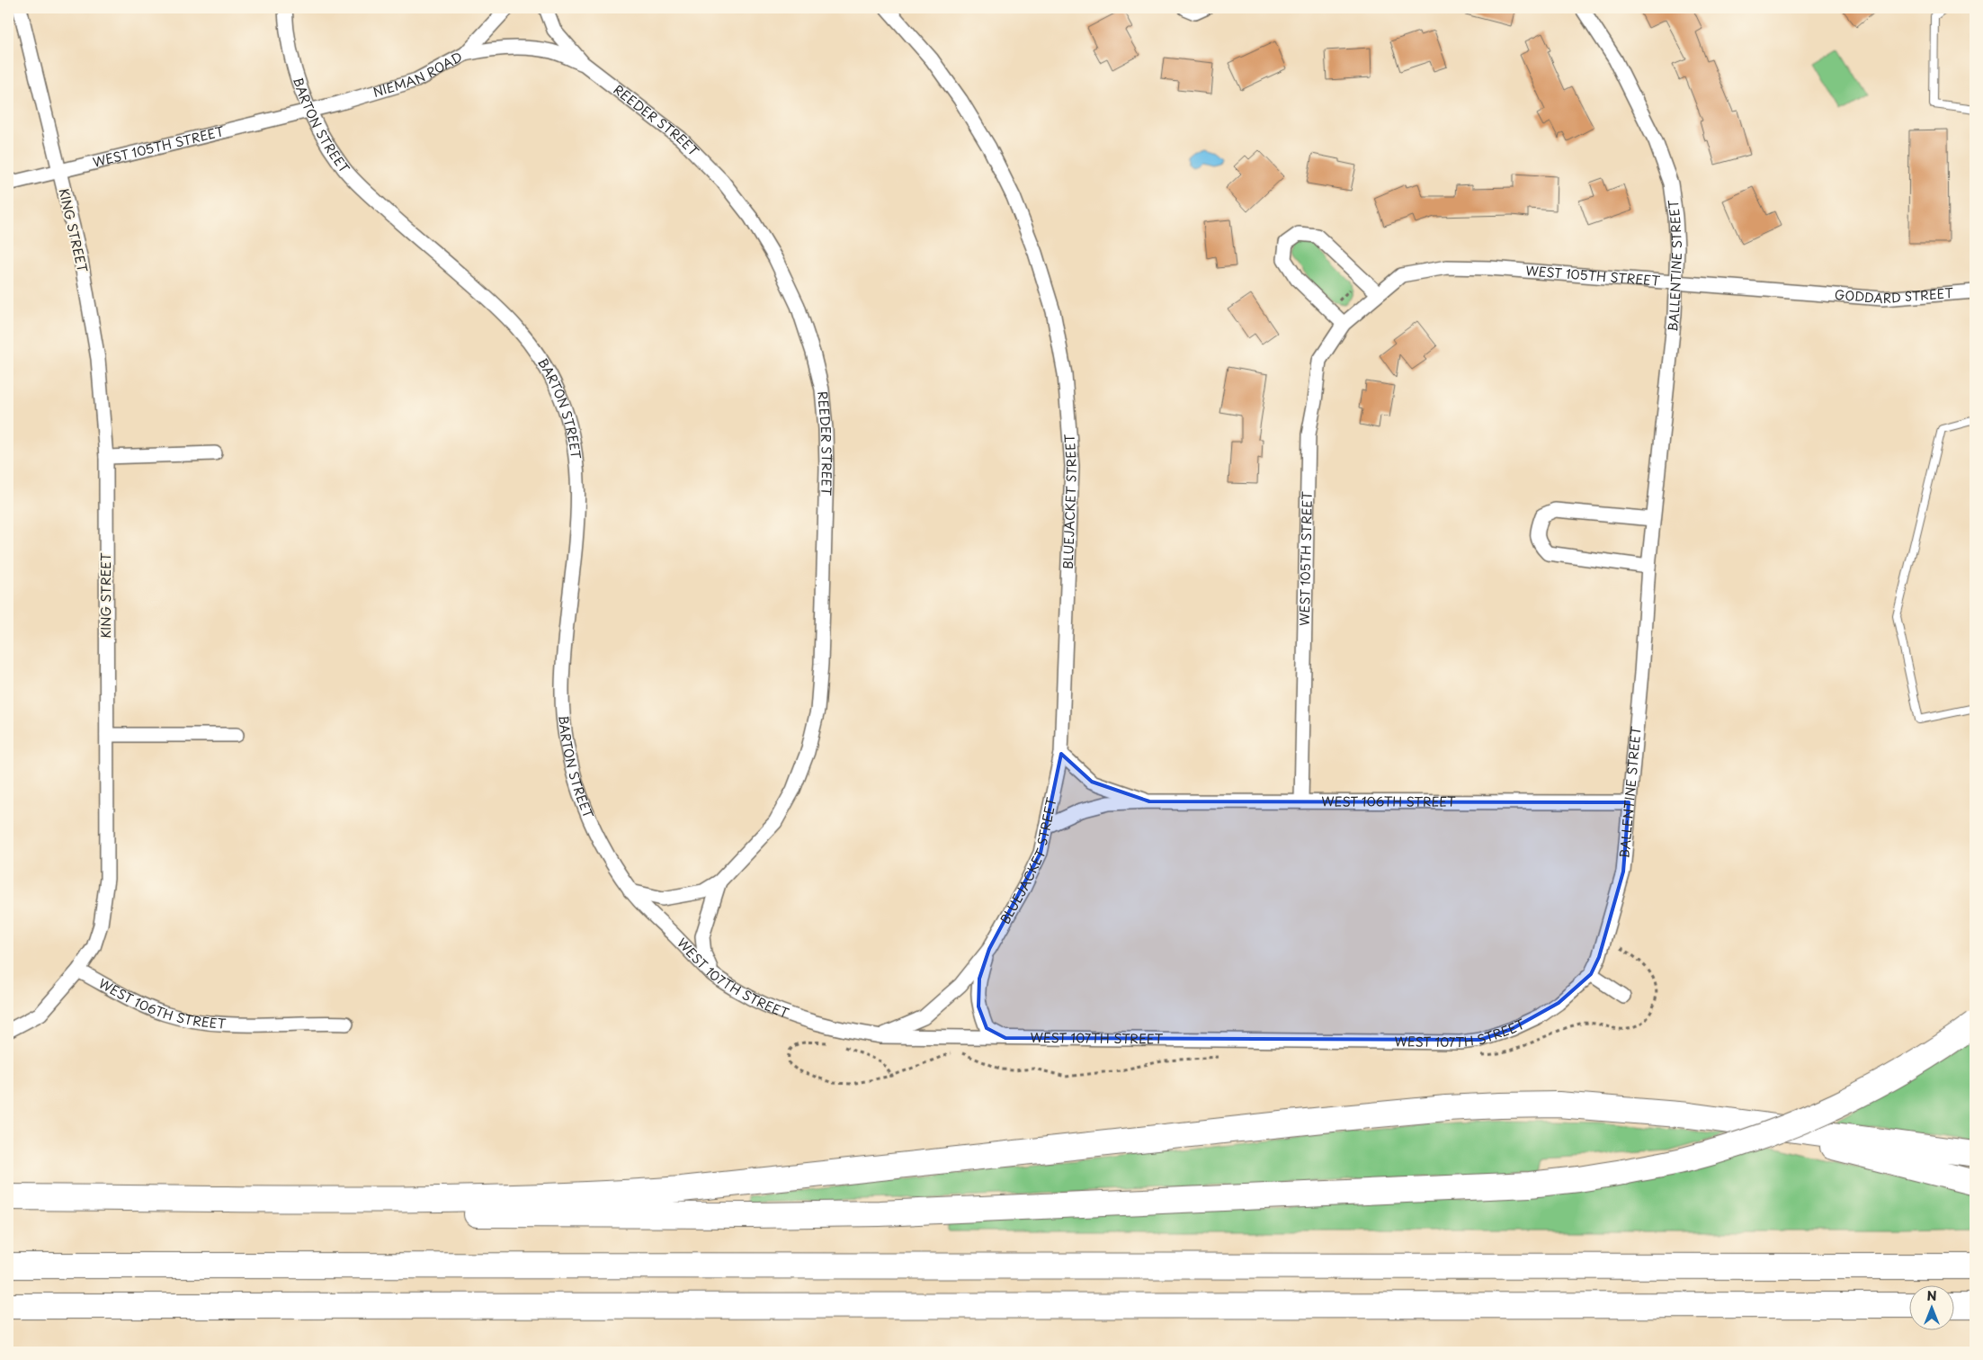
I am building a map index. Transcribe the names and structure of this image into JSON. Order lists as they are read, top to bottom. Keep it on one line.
{"streets":{"street":["NIEMAN ROAD","REEDER STREET","BARTON STREET","WEST 105TH STREET","KING STREET","BALLENTINE STREET","GODDARD STREET","BLUEJACKET STREET","WEST 106TH STREET","WEST 107TH STREET"]},"crossings":[["NIEMAN ROAD","REEDER STREET"],["NIEMAN ROAD","BARTON STREET"],["NIEMAN ROAD","WEST 105TH STREET"],["REEDER STREET","BARTON STREET"],["REEDER STREET","WEST 107TH STREET"],["BARTON STREET","WEST 105TH STREET"],["BARTON STREET","WEST 107TH STREET"],["WEST 105TH STREET","KING STREET"],["WEST 105TH STREET","BALLENTINE STREET"],["WEST 105TH STREET","GODDARD STREET"],["WEST 105TH STREET","WEST 106TH STREET"],["KING STREET","WEST 106TH STREET"],["BALLENTINE STREET","WEST 106TH STREET"],["BALLENTINE STREET","WEST 107TH STREET"],["BLUEJACKET STREET","WEST 106TH STREET"],["BLUEJACKET STREET","WEST 107TH STREET"]],"north":"top"}
